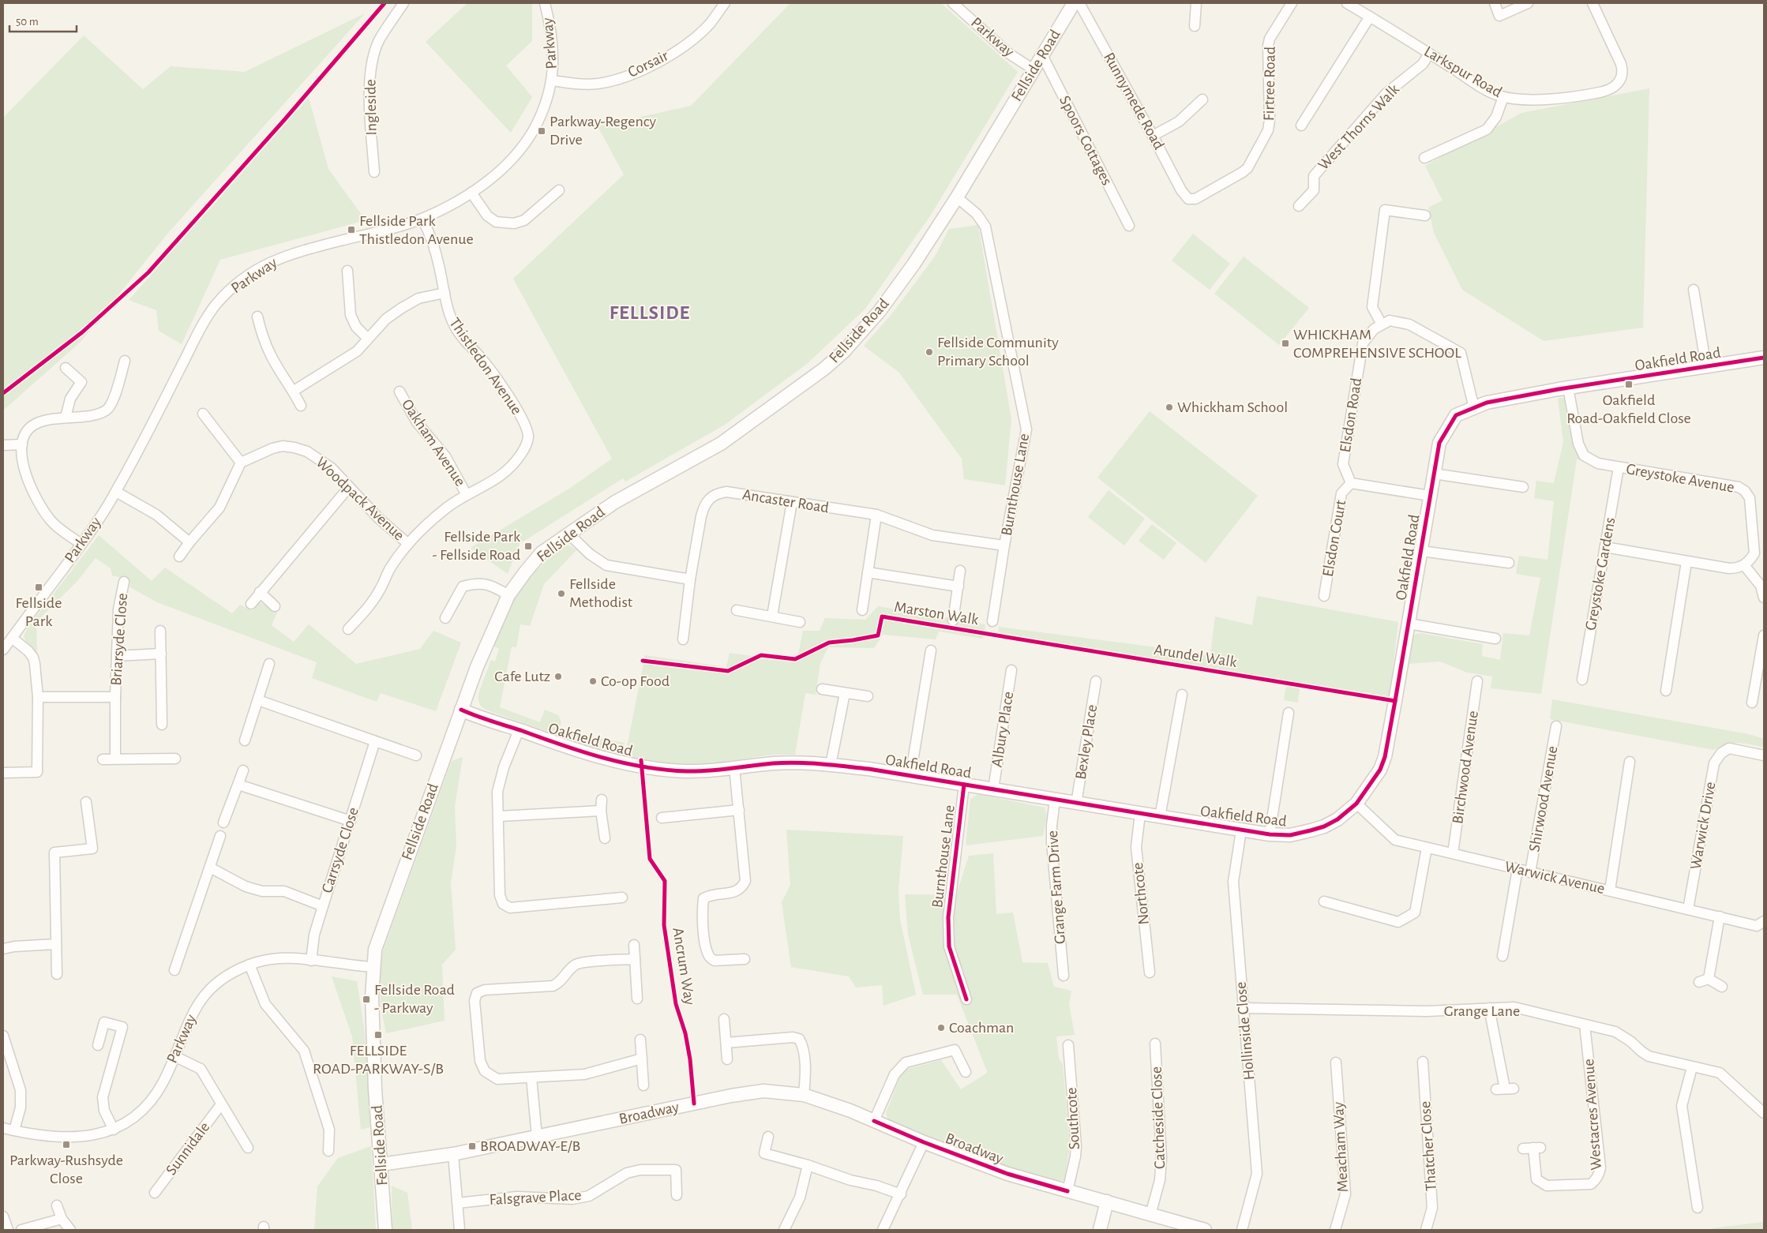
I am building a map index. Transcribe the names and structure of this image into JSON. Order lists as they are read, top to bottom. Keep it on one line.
{"streets":{"street":["Parkway","Corsair","Fellside Road","Larkspur Road","Firtree Road","Runnymede Road","Ingleside","West Thorns Walk","Spoors Cottages","Oakfield Road","Thistledon Avenue","Elsdon Road","Oakham Avenue","Greystoke Avenue","Burnthouse Lane","Woodpack Avenue","Ancaster Road","Elsdon Court","Greystoke Gardens","Briarsyde Close","Albury Place","Bexley Place","Birchwood Avenue","Shirwood Avenue","Warwick Drive","Carrsyde Close","Warwick Avenue","Grange Farm Drive","Northcote","Grange Lane","Hollinside Close","Broadway","Westacres Avenue","Catcheside Close","Southcote","Thatcher Close","Meacham Way","Sunnidale","Falsgrave Place"],"cycle path":["Marston Walk","Ancrum Way"]},"crossings":[["Parkway","Corsair"],["Parkway","Fellside Road"],["Parkway","Thistledon Avenue"],["Parkway","Carrsyde Close"],["Parkway","Sunnidale"],["Fellside Road","Spoors Cottages"],["Fellside Road","Oakfield Road"],["Fellside Road","Burnthouse Lane"],["Fellside Road","Broadway"],["Larkspur Road","West Thorns Walk"],["Firtree Road","Runnymede Road"],["Oakfield Road","Greystoke Avenue"],["Oakfield Road","Burnthouse Lane"],["Oakfield Road","Albury Place"],["Oakfield Road","Bexley Place"],["Oakfield Road","Warwick Avenue"],["Oakfield Road","Grange Farm Drive"],["Oakfield Road","Northcote"],["Oakfield Road","Hollinside Close"],["Thistledon Avenue","Oakham Avenue"],["Thistledon Avenue","Woodpack Avenue"],["Elsdon Road","Elsdon Court"],["Greystoke Avenue","Greystoke Gardens"],["Burnthouse Lane","Ancaster Road"],["Birchwood Avenue","Warwick Avenue"],["Shirwood Avenue","Warwick Avenue"],["Warwick Drive","Warwick Avenue"],["Grange Lane","Hollinside Close"],["Grange Lane","Westacres Avenue"],["Broadway","Catcheside Close"],["Broadway","Southcote"]],"districts":["FELLSIDE"],"places":{"transit":["Parkway-Regency Drive","Fellside Park Thistledon Avenue","WHICKHAM COMPREHENSIVE SCHOOL","Oakfield Road-Oakfield Close","Fellside Park - Fellside Road","Fellside Park","Fellside Road - Parkway","FELLSIDE ROAD-PARKWAY-S/B","Parkway-Rushsyde Close","BROADWAY-E/B"],"other":["Fellside Community Primary School","Whickham School","Fellside Methodist","Cafe Lutz","Co-op Food","Coachman"]},"scale_bar":"50 m"}
